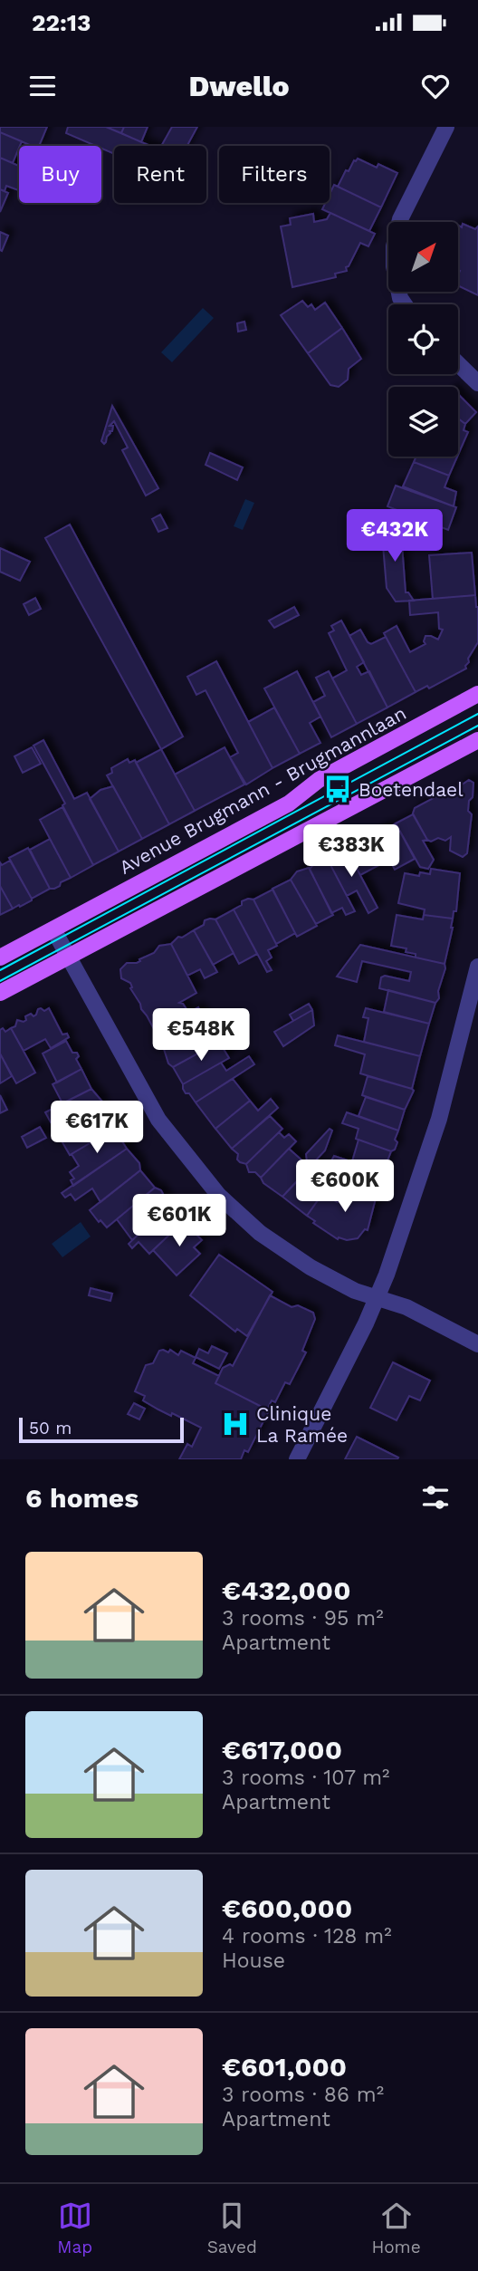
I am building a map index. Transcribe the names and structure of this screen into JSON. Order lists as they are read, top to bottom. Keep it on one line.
{"streets":{"main road":["Avenue Brugmann - Brugmannlaan"]},"places":{"bus stop":["Boetendael"],"hospital":["Clinique La Ramée"]},"scale_bar":"50 m","north":"top right","page":{"status":"22:13","header":"Dwello","chip":["Buy","Rent","Filters"],"price":["€432K","€383K","€548K","€617K","€600K","€601K"],"scale":"50 m","heading":"6 homes","list":[{"name":"€432,000","note":"3 rooms · 95 m² · Apartment"},{"name":"€617,000","note":"3 rooms · 107 m² · Apartment"},{"name":"€600,000","note":"4 rooms · 128 m² · House"},{"name":"€601,000","note":"3 rooms · 86 m² · Apartment"}],"tabs":["Map","Saved","Home"]}}
